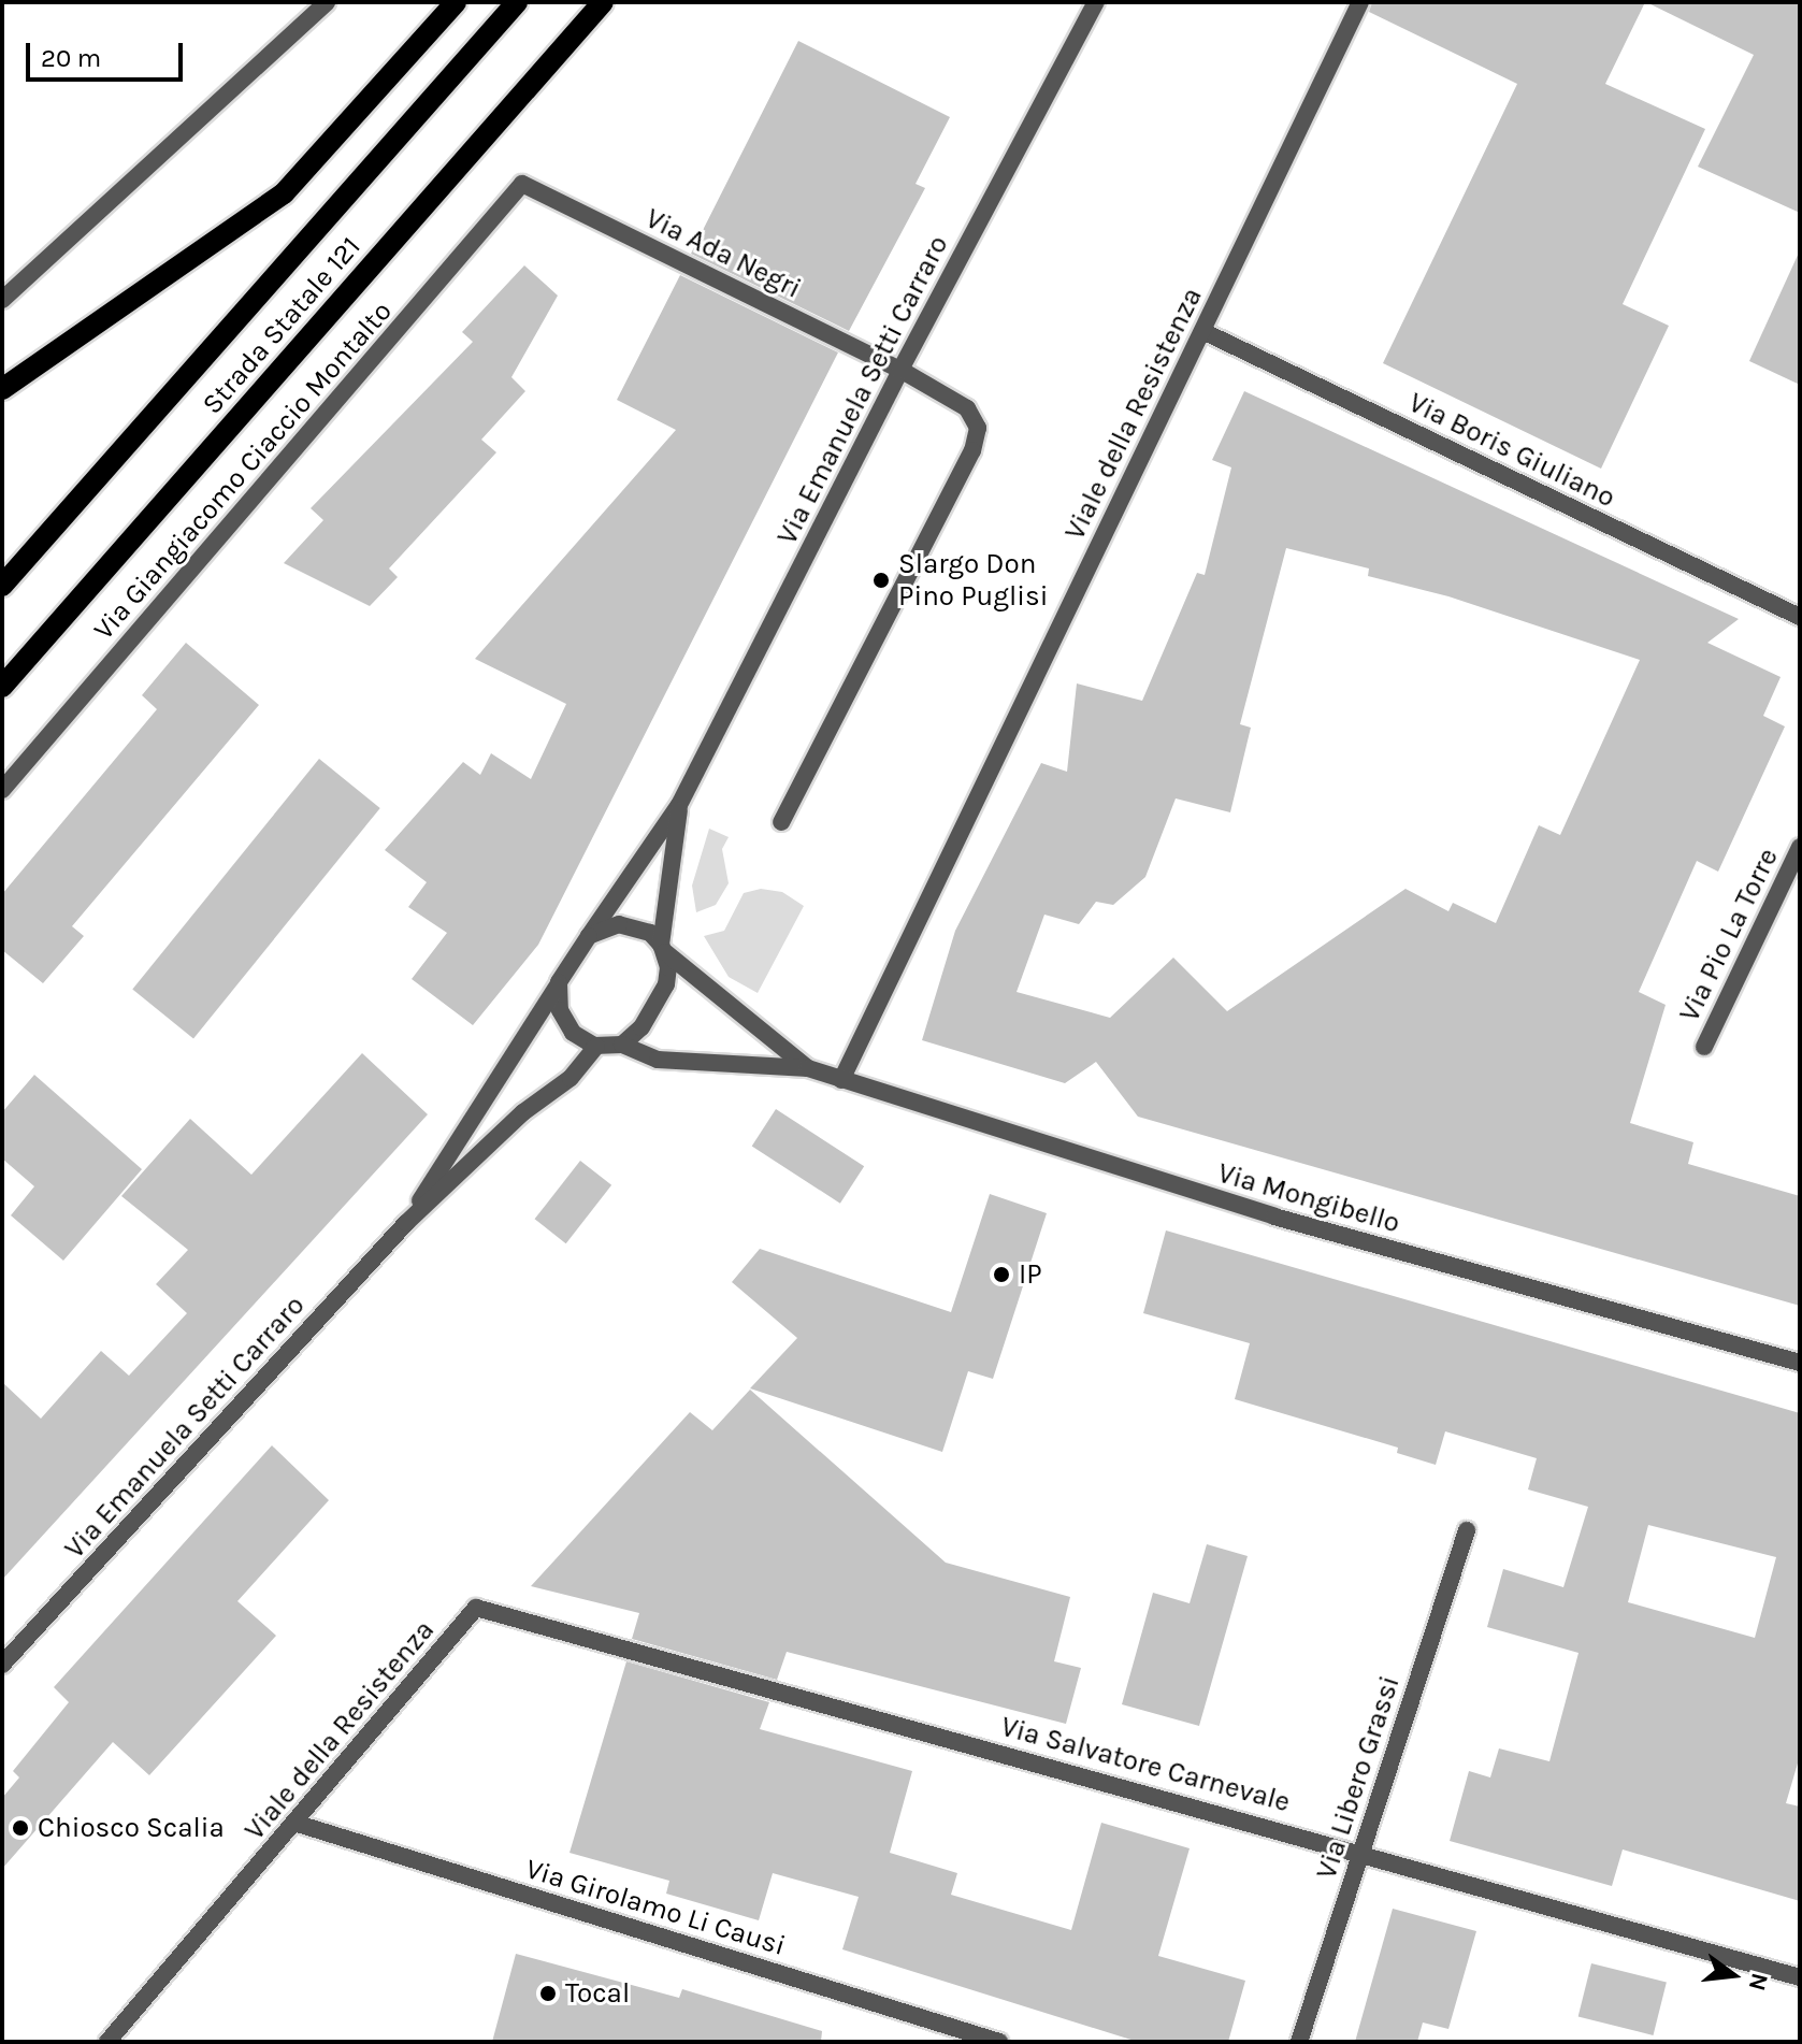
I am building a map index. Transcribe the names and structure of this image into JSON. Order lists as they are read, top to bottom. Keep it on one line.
{"streets":{"main road":["Strada Statale 121"],"street":["Via Ada Negri","Via Emanuela Setti Carraro","Viale della Resistenza","Via Boris Giuliano","Via Giangiacomo Ciaccio Montalto","Via Pio La Torre","Via Mongibello","Via Salvatore Carnevale","Via Libero Grassi","Via Girolamo Li Causi"]},"crossings":[["Via Ada Negri","Via Emanuela Setti Carraro"],["Via Ada Negri","Via Giangiacomo Ciaccio Montalto"],["Viale della Resistenza","Via Boris Giuliano"],["Viale della Resistenza","Via Mongibello"],["Viale della Resistenza","Via Salvatore Carnevale"],["Viale della Resistenza","Via Girolamo Li Causi"],["Via Salvatore Carnevale","Via Libero Grassi"]],"places":["Slargo Don Pino Puglisi","IP","Chiosco Scalia","Tocal"],"scale_bar":"20 m","north":"right"}
